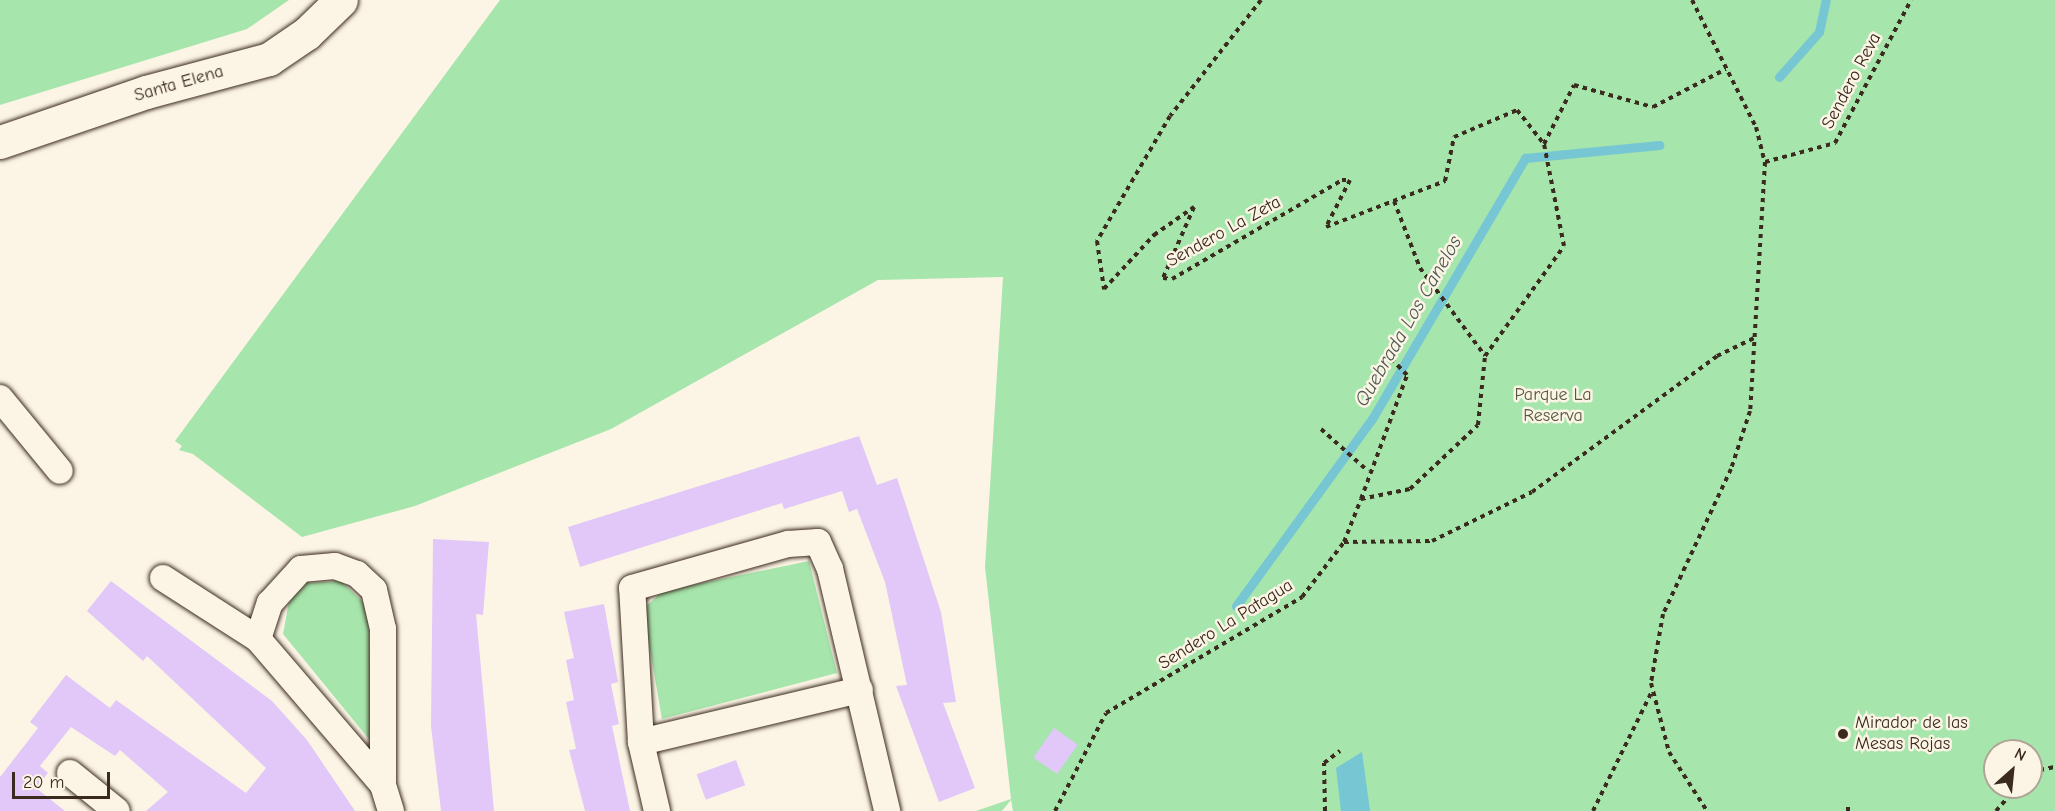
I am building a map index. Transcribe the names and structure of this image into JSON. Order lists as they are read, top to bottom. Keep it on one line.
{"streets":{"street":["Santa Elena"],"path":["Sendero Reva","Sendero La Zeta","Sendero La Patagua"]},"water":["Quebrada Los Canelos"],"parks":["Parque La Reserva"],"places":["Mirador de las Mesas Rojas"],"scale_bar":"20 m","north":"top right"}
